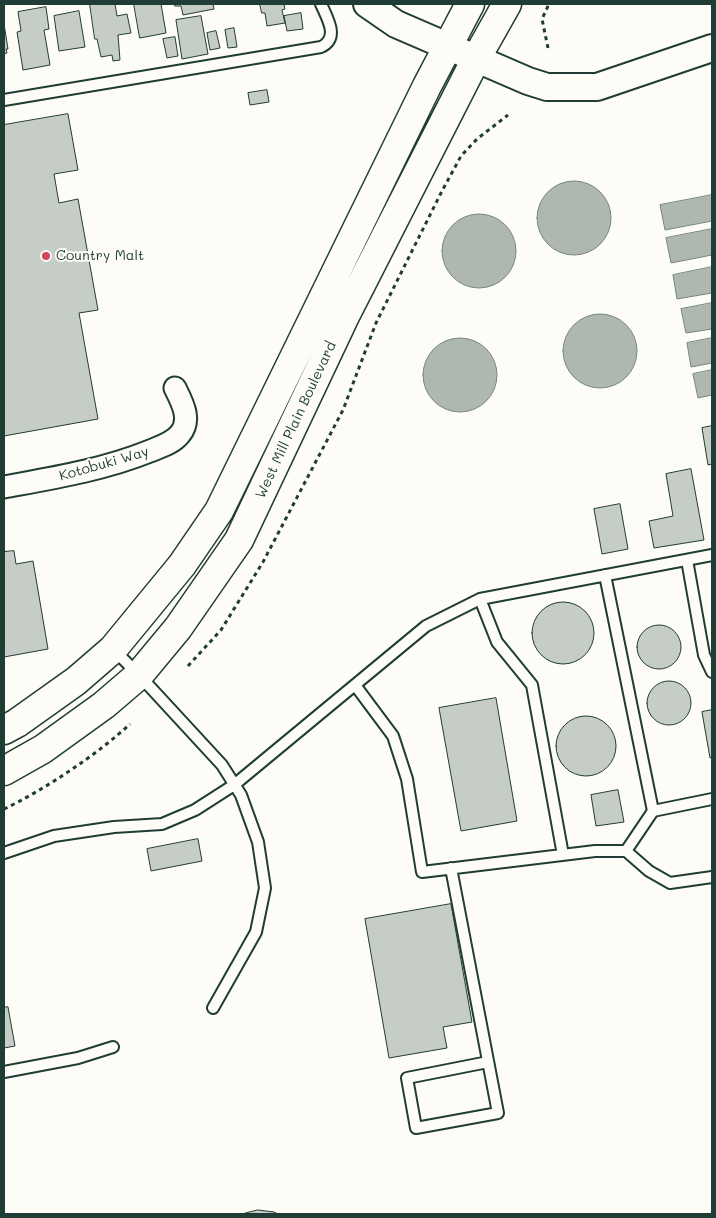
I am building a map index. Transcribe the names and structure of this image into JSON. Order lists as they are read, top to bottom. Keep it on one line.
{"streets":{"main road":["West Mill Plain Boulevard"],"street":["Kotobuki Way"]},"places":["Country Malt"]}
